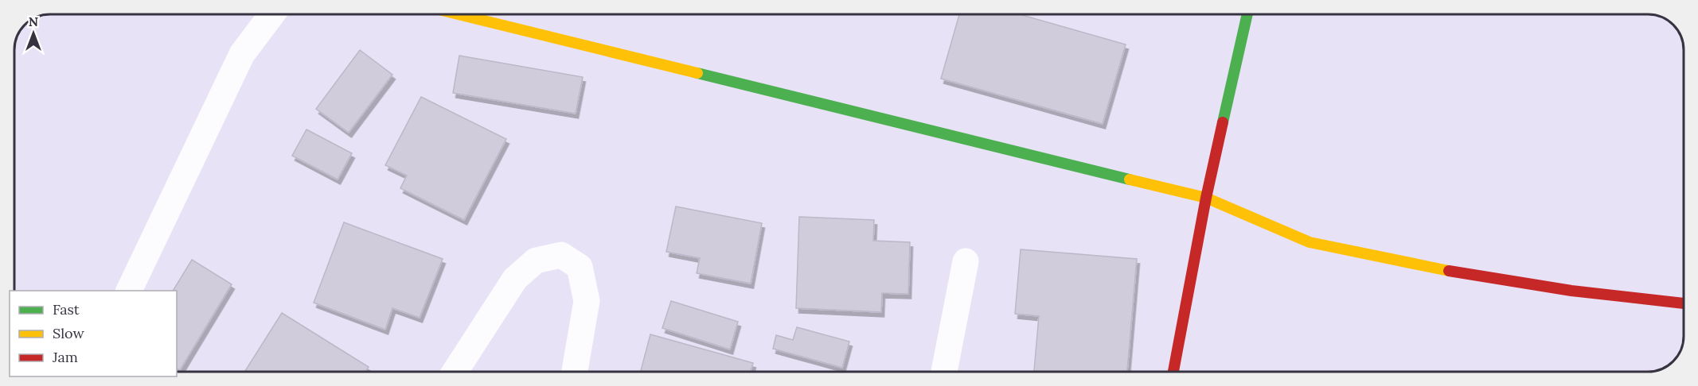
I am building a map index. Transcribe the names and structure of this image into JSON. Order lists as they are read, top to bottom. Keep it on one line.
{"legend":["Fast","Slow","Jam"],"north":"top"}
